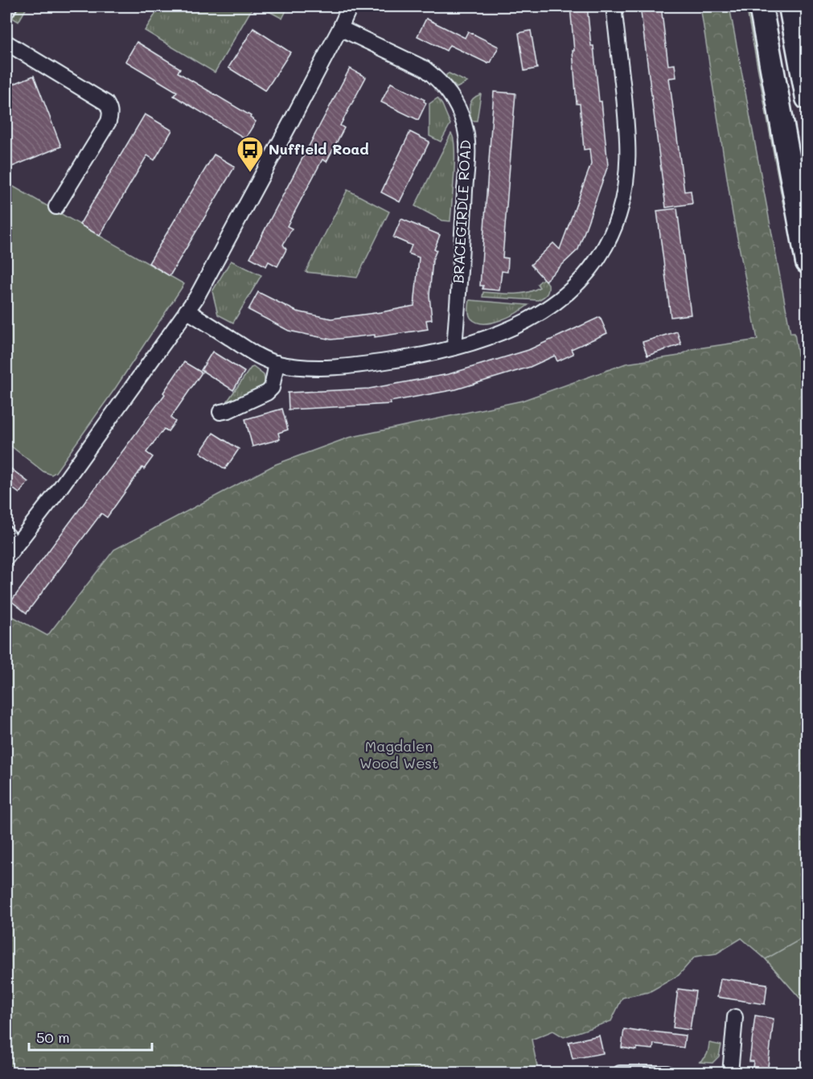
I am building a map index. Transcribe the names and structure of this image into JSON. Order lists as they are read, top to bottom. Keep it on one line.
{"streets":{"street":["BRACEGIRDLE ROAD"]},"parks":["Magdalen Wood West"],"places":{"bus stop":["Nuffield Road"]},"scale_bar":"50 m"}
